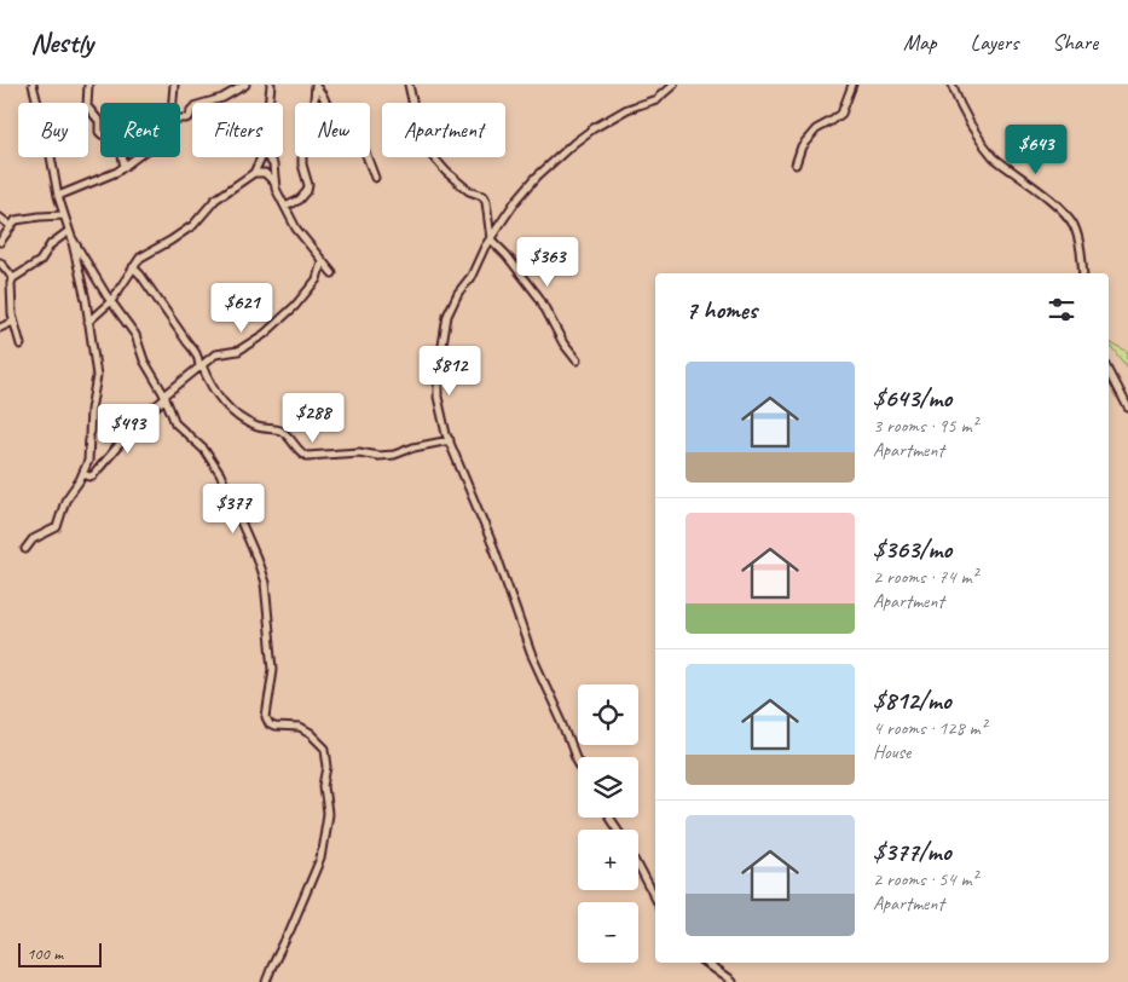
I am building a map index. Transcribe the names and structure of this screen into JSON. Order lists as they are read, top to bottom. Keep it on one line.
{"scale_bar":"100 m","page":{"header":"Nestly","nav":["Map","Layers","Share"],"chip":["Buy","Rent","Filters","New","Apartment"],"price":["$643","$363","$621","$812","$288","$493","$377"],"heading":"7 homes","list":[{"name":"$643/mo","note":"3 rooms · 95 m² · Apartment"},{"name":"$363/mo","note":"2 rooms · 74 m² · Apartment"},{"name":"$812/mo","note":"4 rooms · 128 m² · House"},{"name":"$377/mo","note":"2 rooms · 54 m² · Apartment"}],"map_buttons":["+","−"],"scale":"100 m"}}
